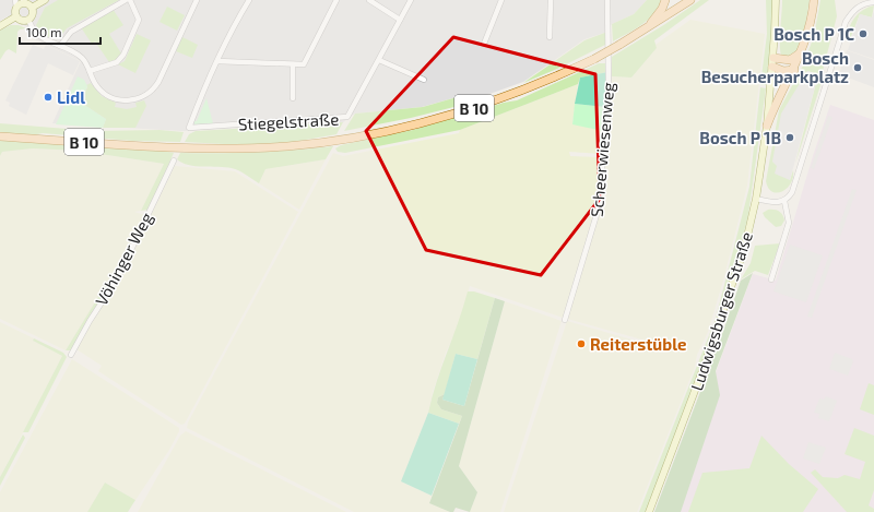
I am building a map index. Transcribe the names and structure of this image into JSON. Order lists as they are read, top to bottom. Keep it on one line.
{"streets":{"main road":["B 10","Ludwigsburger Straße"],"street":["Stiegelstraße","Scheerwiesenweg","Vöhinger Weg"]},"places":["Bosch P 1C","Bosch Besucherparkplatz","Lidl","Bosch P 1B","Reiterstüble"],"scale_bar":"100 m"}
